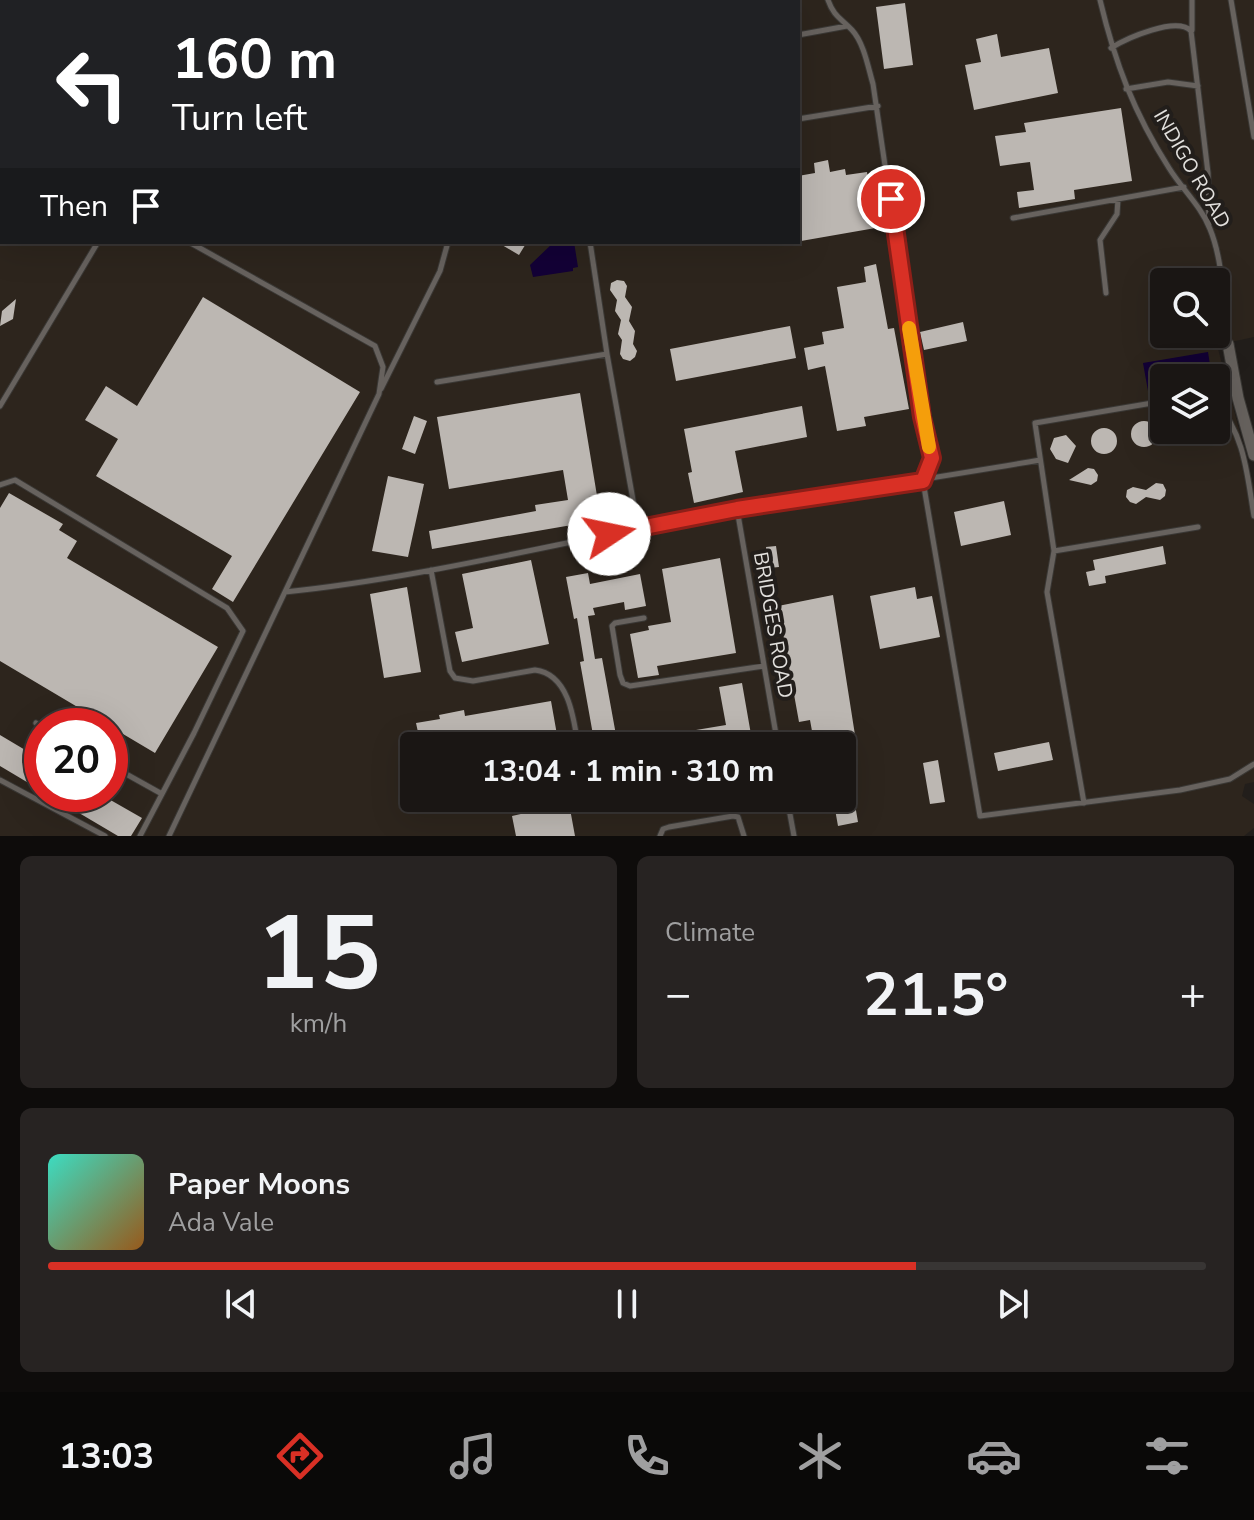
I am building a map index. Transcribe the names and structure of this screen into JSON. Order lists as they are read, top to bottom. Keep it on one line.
{"streets":{"street":["INDIGO ROAD"],"lane":["BRIDGES ROAD"]},"page":{"turn":["160 m","Turn left"],"then":"Then","limit":"20","trip":"13:04 · 1 min · 310 m","tile":[["15","km/h"],"Climate"],"heat":["−","21.5°","+"],"song":["Paper Moons","Ada Vale"],"tabs":"13:03"}}
